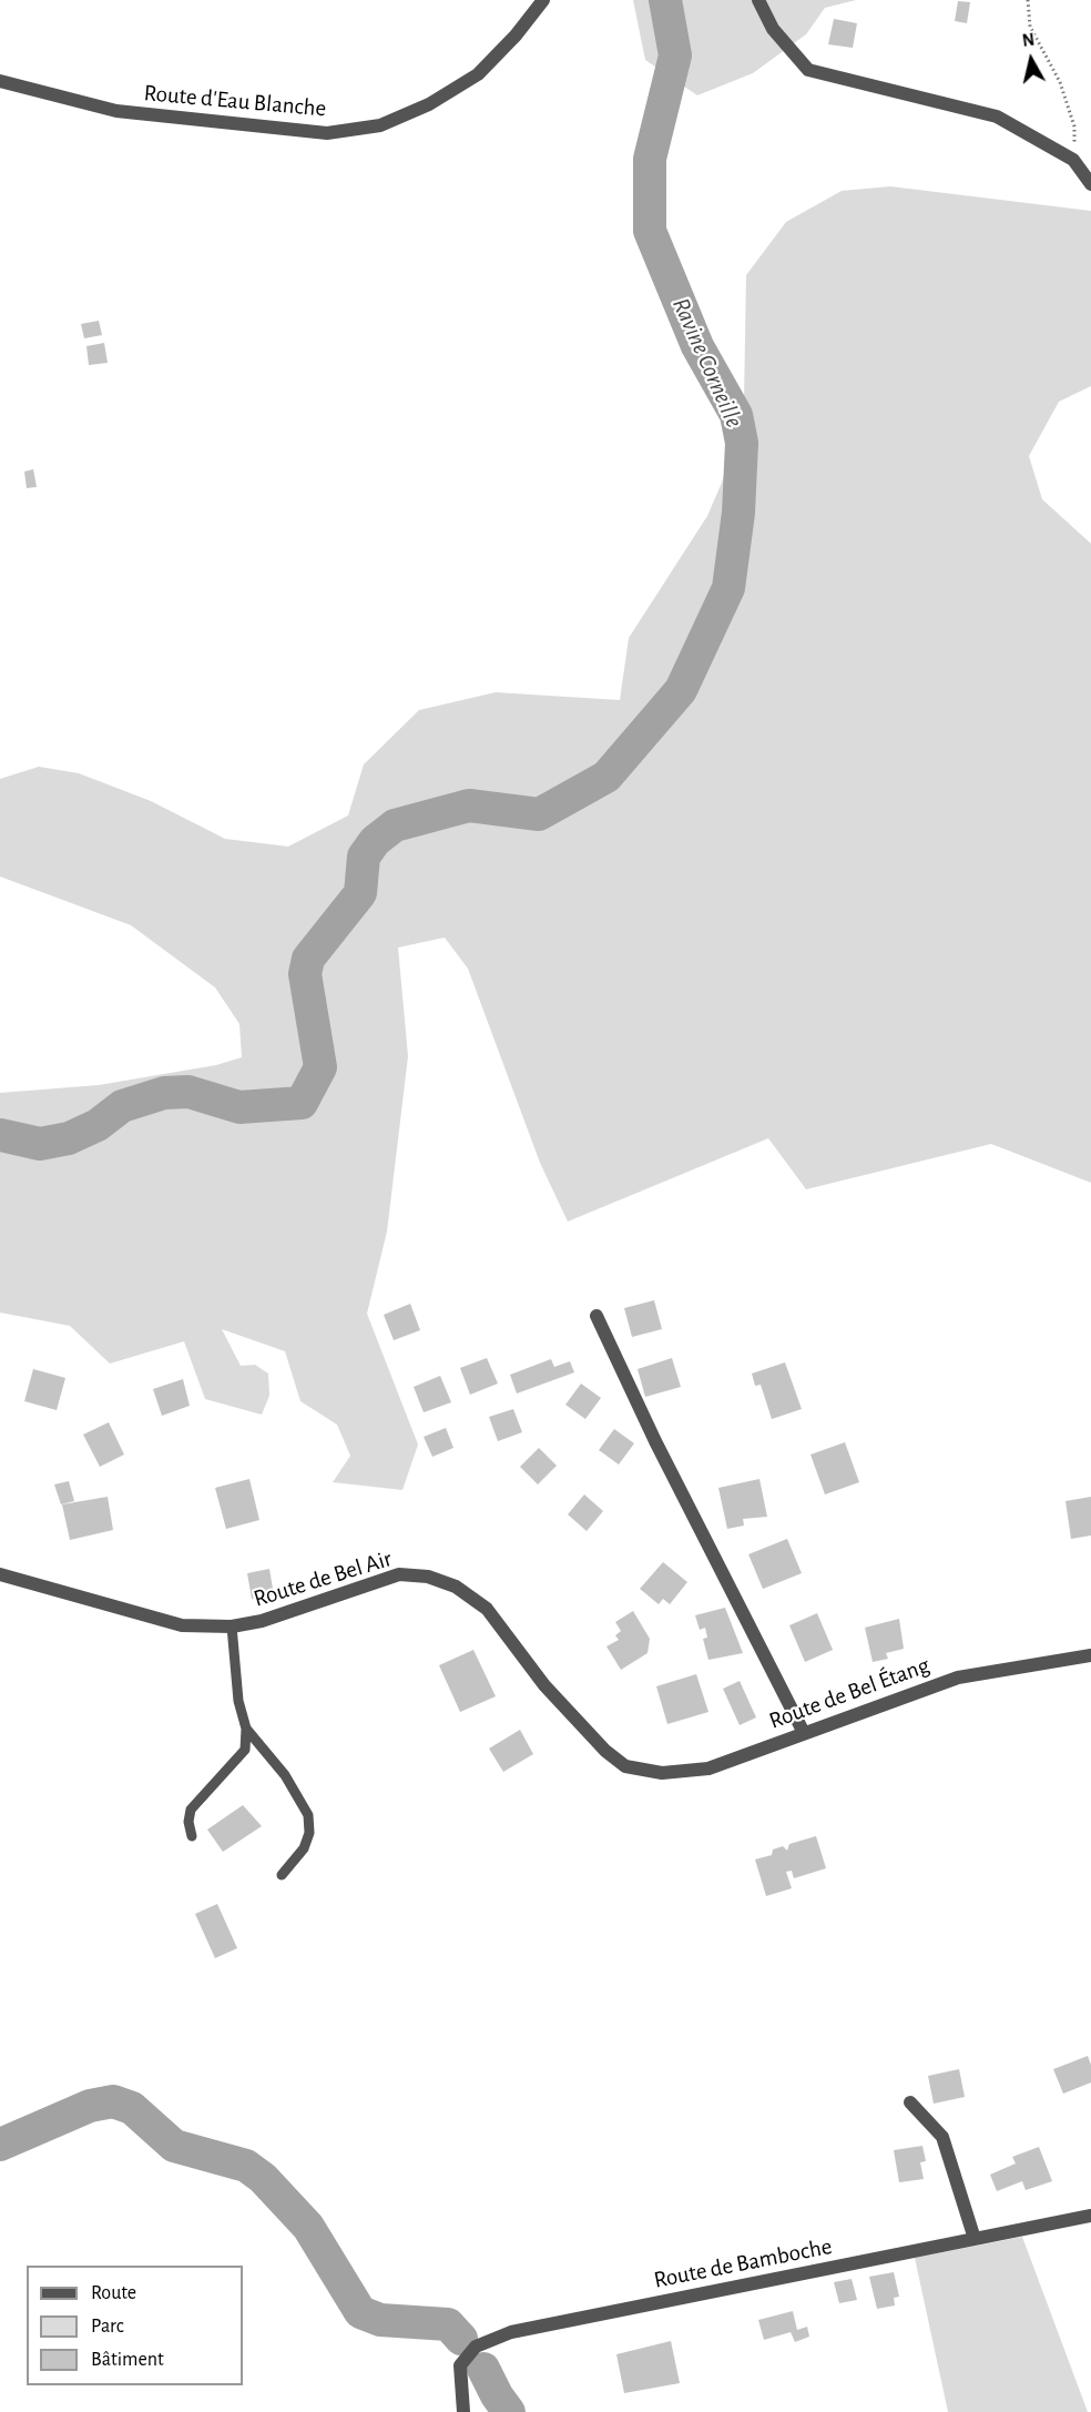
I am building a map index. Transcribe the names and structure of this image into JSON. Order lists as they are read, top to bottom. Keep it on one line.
{"streets":{"street":["Route d'Eau Blanche","Route de Bel Air","Route de Bel Étang","Route de Bamboche"]},"crossings":[["Route de Bel Air","Route de Bel Étang"]],"water":["Ravine Corneille"],"legend":["Route","Parc","Bâtiment"],"north":"top"}
